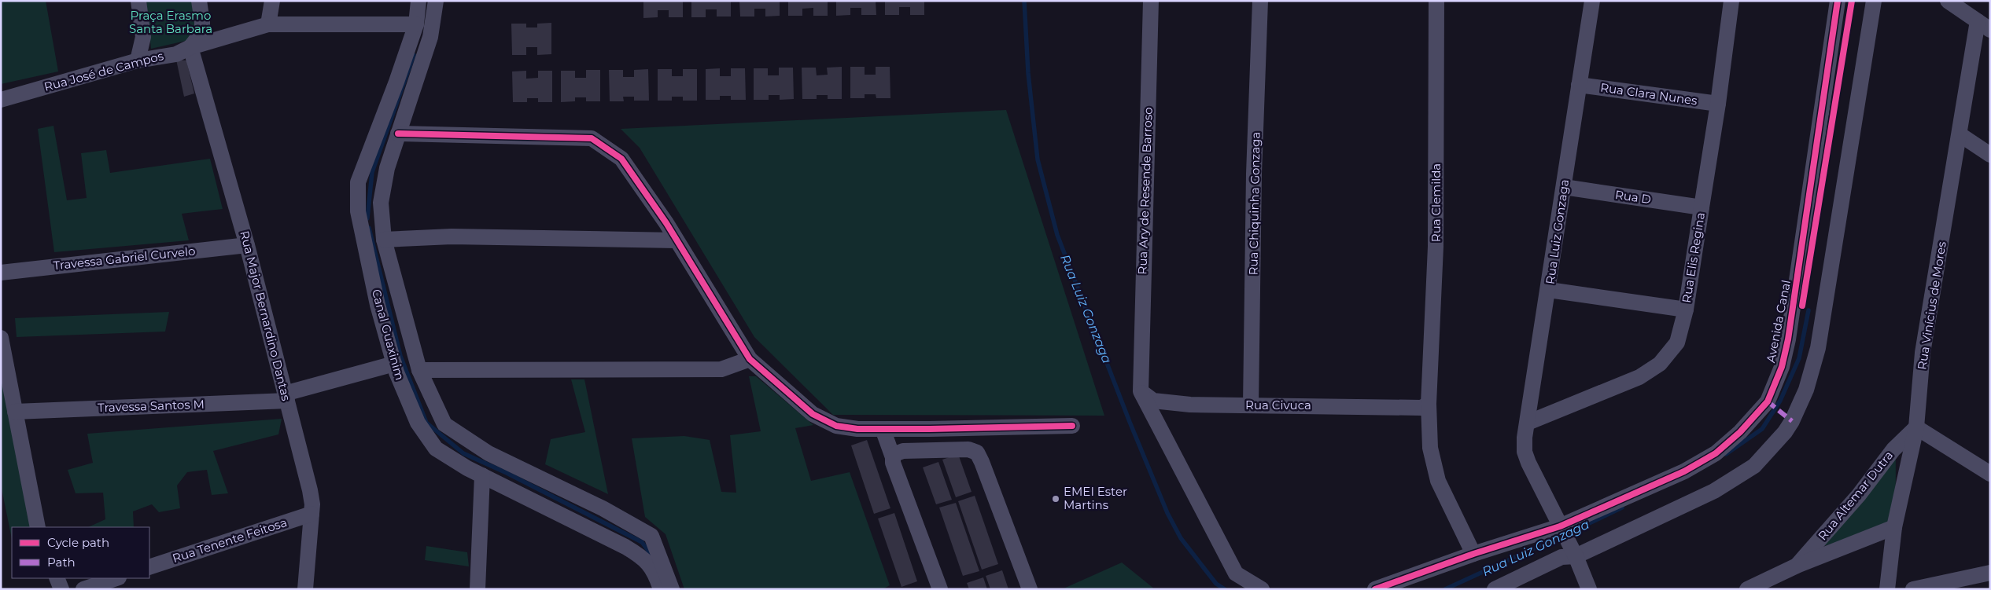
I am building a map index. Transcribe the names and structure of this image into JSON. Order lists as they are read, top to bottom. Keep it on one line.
{"streets":{"street":["Rua José de Campos","Rua Clara Nunes","Rua Ary de Resende Barroso","Rua D","Rua Clemilda","Rua Chiquinha Gonzaga","Rua Luiz Gonzaga","Rua Elis Regina","Travessa Gabriel Curvelo","Rua Vinícius de Mores","Rua Major Bernardino Dantas","Avenida Canal","Canal Guaxinim","Rua Civuca","Travessa Santos M","Rua Altemar Dutra","Rua Tenente Feitosa"]},"crossings":[["Rua José de Campos","Rua Major Bernardino Dantas"],["Rua José de Campos","Canal Guaxinim"],["Rua Clara Nunes","Rua Luiz Gonzaga"],["Rua Clara Nunes","Rua Elis Regina"],["Rua Ary de Resende Barroso","Rua Civuca"],["Rua D","Rua Luiz Gonzaga"],["Rua D","Rua Elis Regina"],["Rua Clemilda","Avenida Canal"],["Rua Clemilda","Rua Civuca"],["Rua Chiquinha Gonzaga","Rua Civuca"],["Rua Luiz Gonzaga","Rua Elis Regina"],["Rua Luiz Gonzaga","Avenida Canal"],["Travessa Gabriel Curvelo","Rua Major Bernardino Dantas"],["Rua Vinícius de Mores","Rua Altemar Dutra"],["Rua Major Bernardino Dantas","Travessa Santos M"],["Rua Major Bernardino Dantas","Rua Tenente Feitosa"],["Canal Guaxinim","Travessa Santos M"]],"water":["Rua Luiz Gonzaga"],"parks":["Praça Erasmo Santa Barbara"],"places":["EMEI Ester Martins"],"legend":["Cycle path","Path"]}
